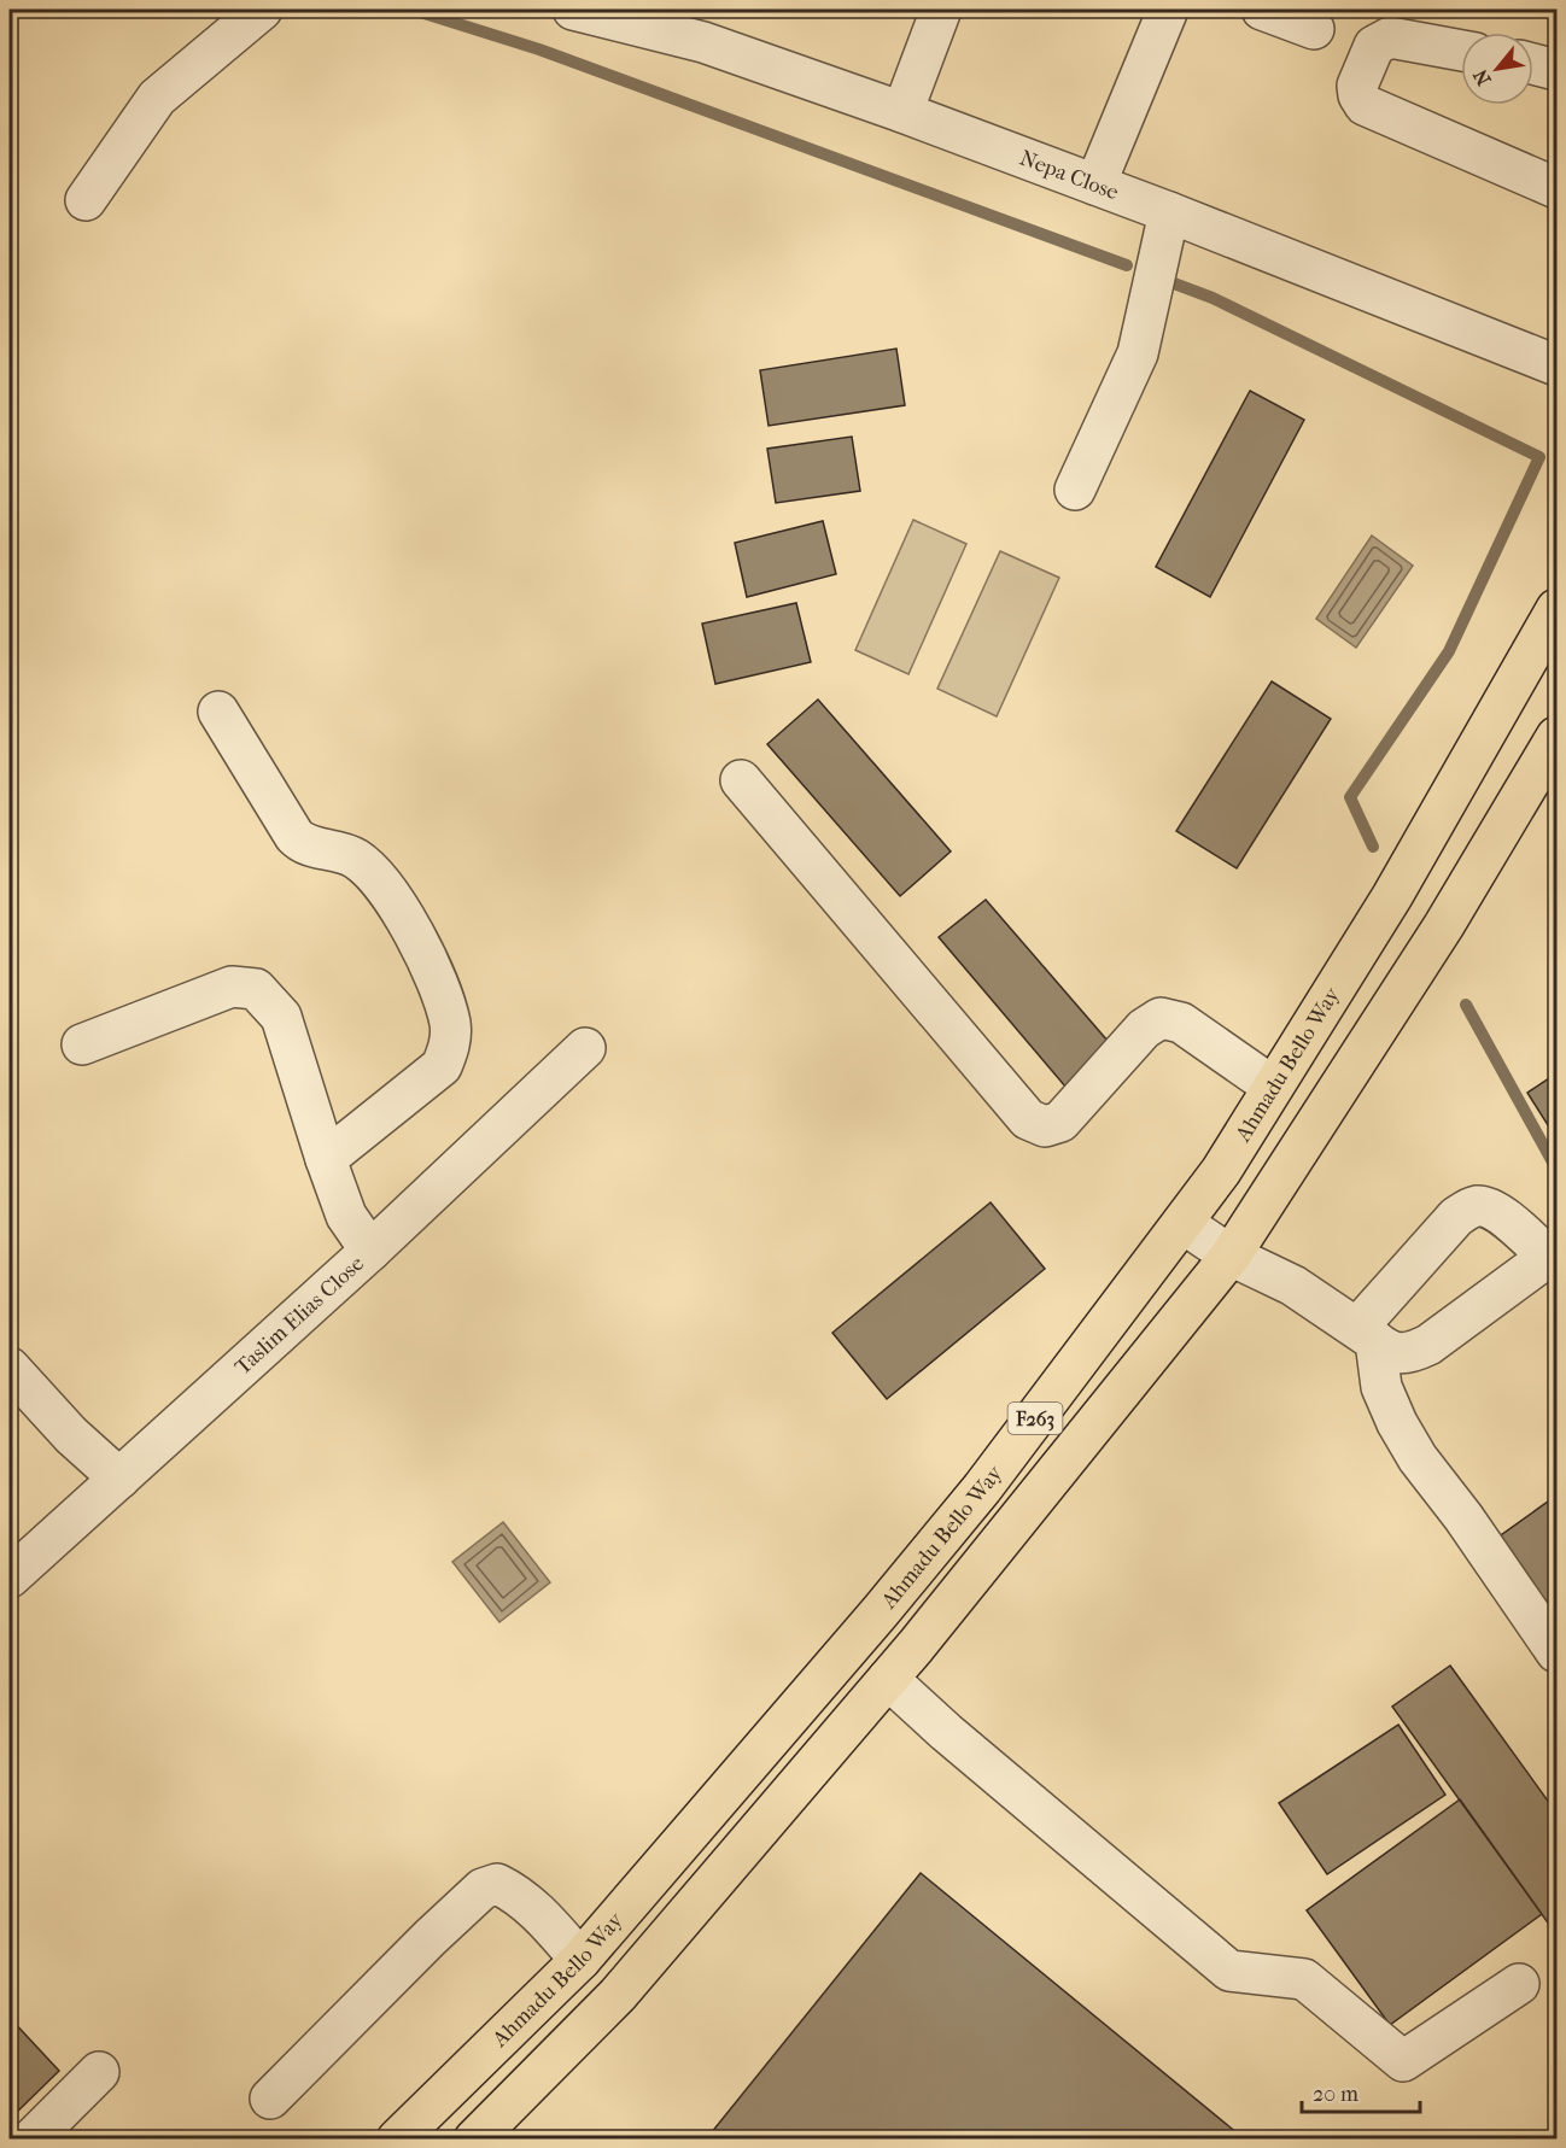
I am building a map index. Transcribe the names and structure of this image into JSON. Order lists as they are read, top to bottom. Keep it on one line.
{"streets":{"highway":["Ahmadu Bello Way","F263"],"street":["Nepa Close","Taslim Elias Close"]},"scale_bar":"20 m","north":"bottom left"}
